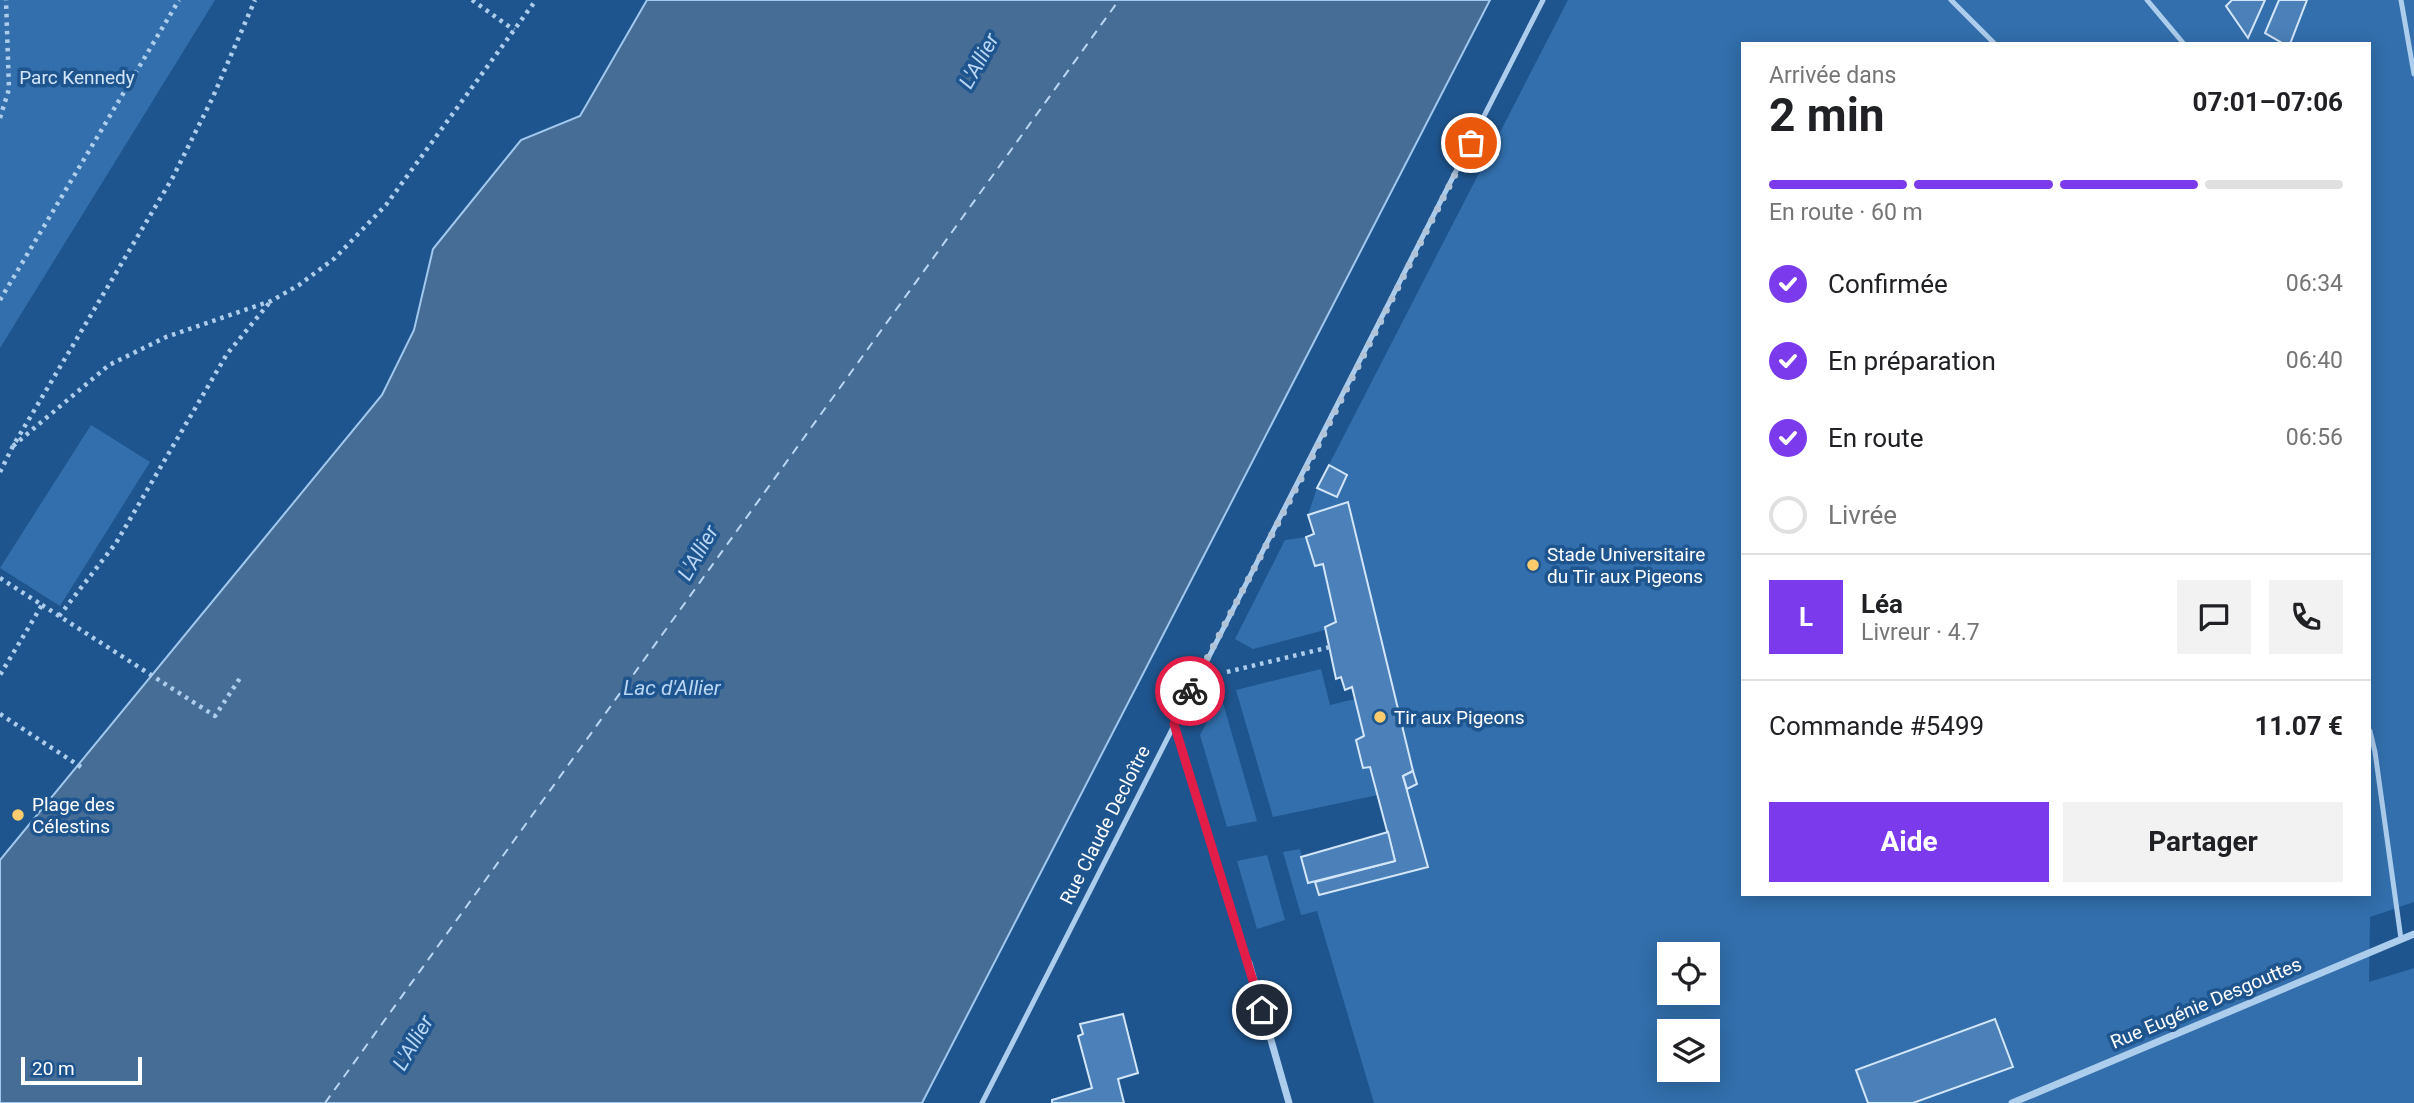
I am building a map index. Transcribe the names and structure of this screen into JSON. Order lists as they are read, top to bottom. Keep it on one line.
{"streets":{"street":["Rue Eugénie Desgouttes"],"lane":["Rue Claude Decloître"]},"water":["L'Allier","Lac d'Allier"],"parks":["Parc Kennedy"],"places":["Stade Universitaire du Tir aux Pigeons","Tir aux Pigeons","Plage des Célestins"],"scale_bar":"20 m","page":{"heading":["2 min","Arrivée dans","07:01–07:06"],"panel":["Léa","Livreur · 4.7","Commande #5499","11.07 €"],"bar":"En route · 60 m","list":[["Confirmée","06:34"],["En préparation","06:40"],["En route","06:56"],"Livrée"],"round":"L","buttons":["Aide","Partager"],"scale":"20 m"}}
